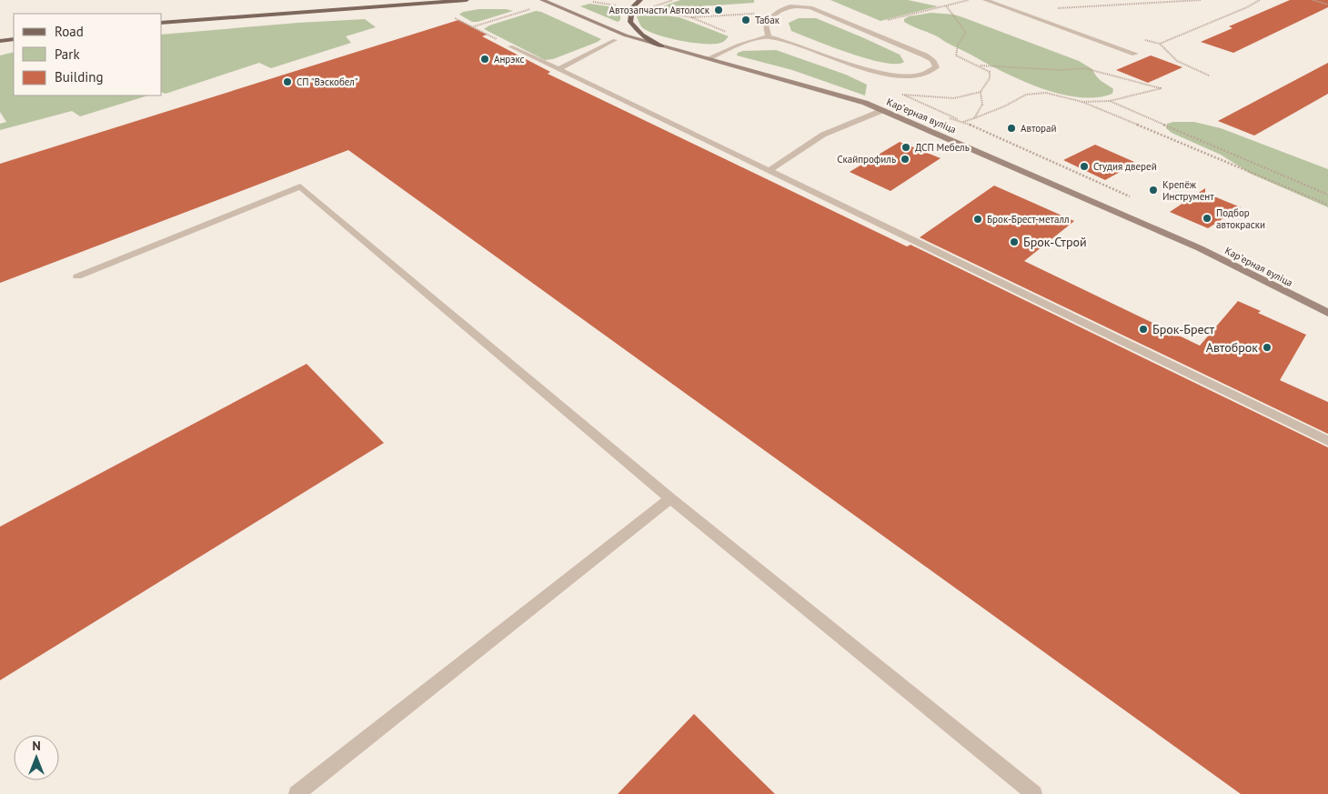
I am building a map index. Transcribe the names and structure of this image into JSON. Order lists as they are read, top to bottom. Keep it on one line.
{"streets":{"street":["Карʼерная вуліца"]},"places":["Автозапчасти Автолоск","Табак","Анрэкс","СП \"Вэскобел\"","Авторай","ДСП Мебель","Скайпрофиль","Студия дверей","Крепёж Инструмент","Подбор автокраски","Брок-Брест-металл","Брок-Строй","Брок-Брест","Автоброк"],"legend":["Road","Park","Building"],"north":"top"}
